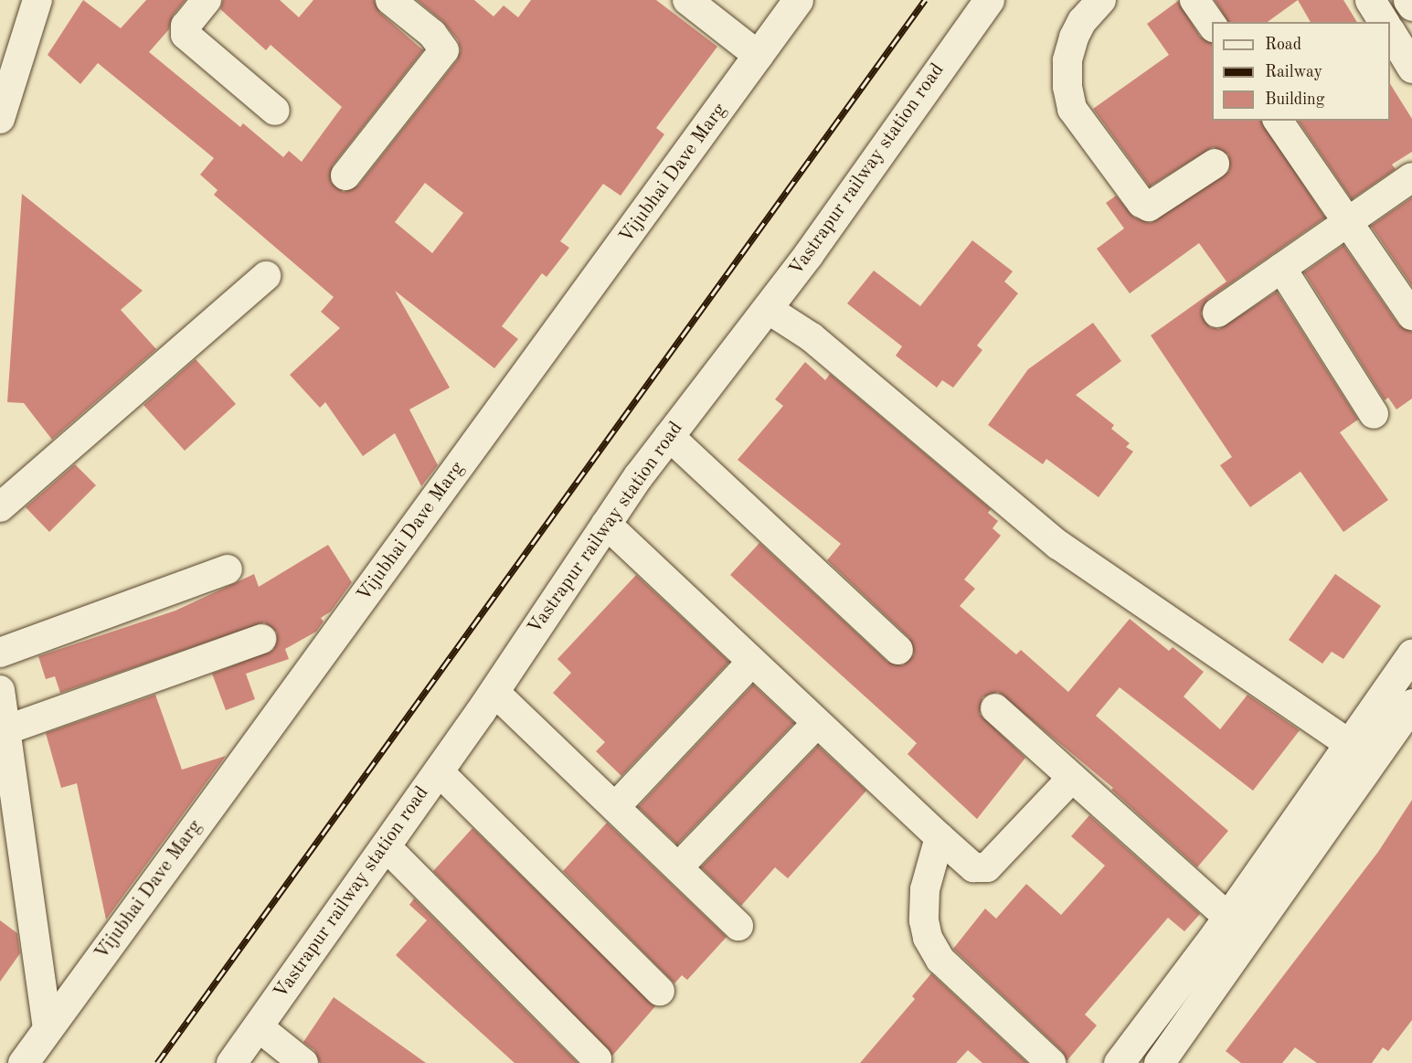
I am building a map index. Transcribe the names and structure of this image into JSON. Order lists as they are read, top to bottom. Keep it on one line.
{"streets":{"street":["Vastrapur railway station road","Vijubhai Dave Marg"]},"legend":["Road","Railway","Building"]}
